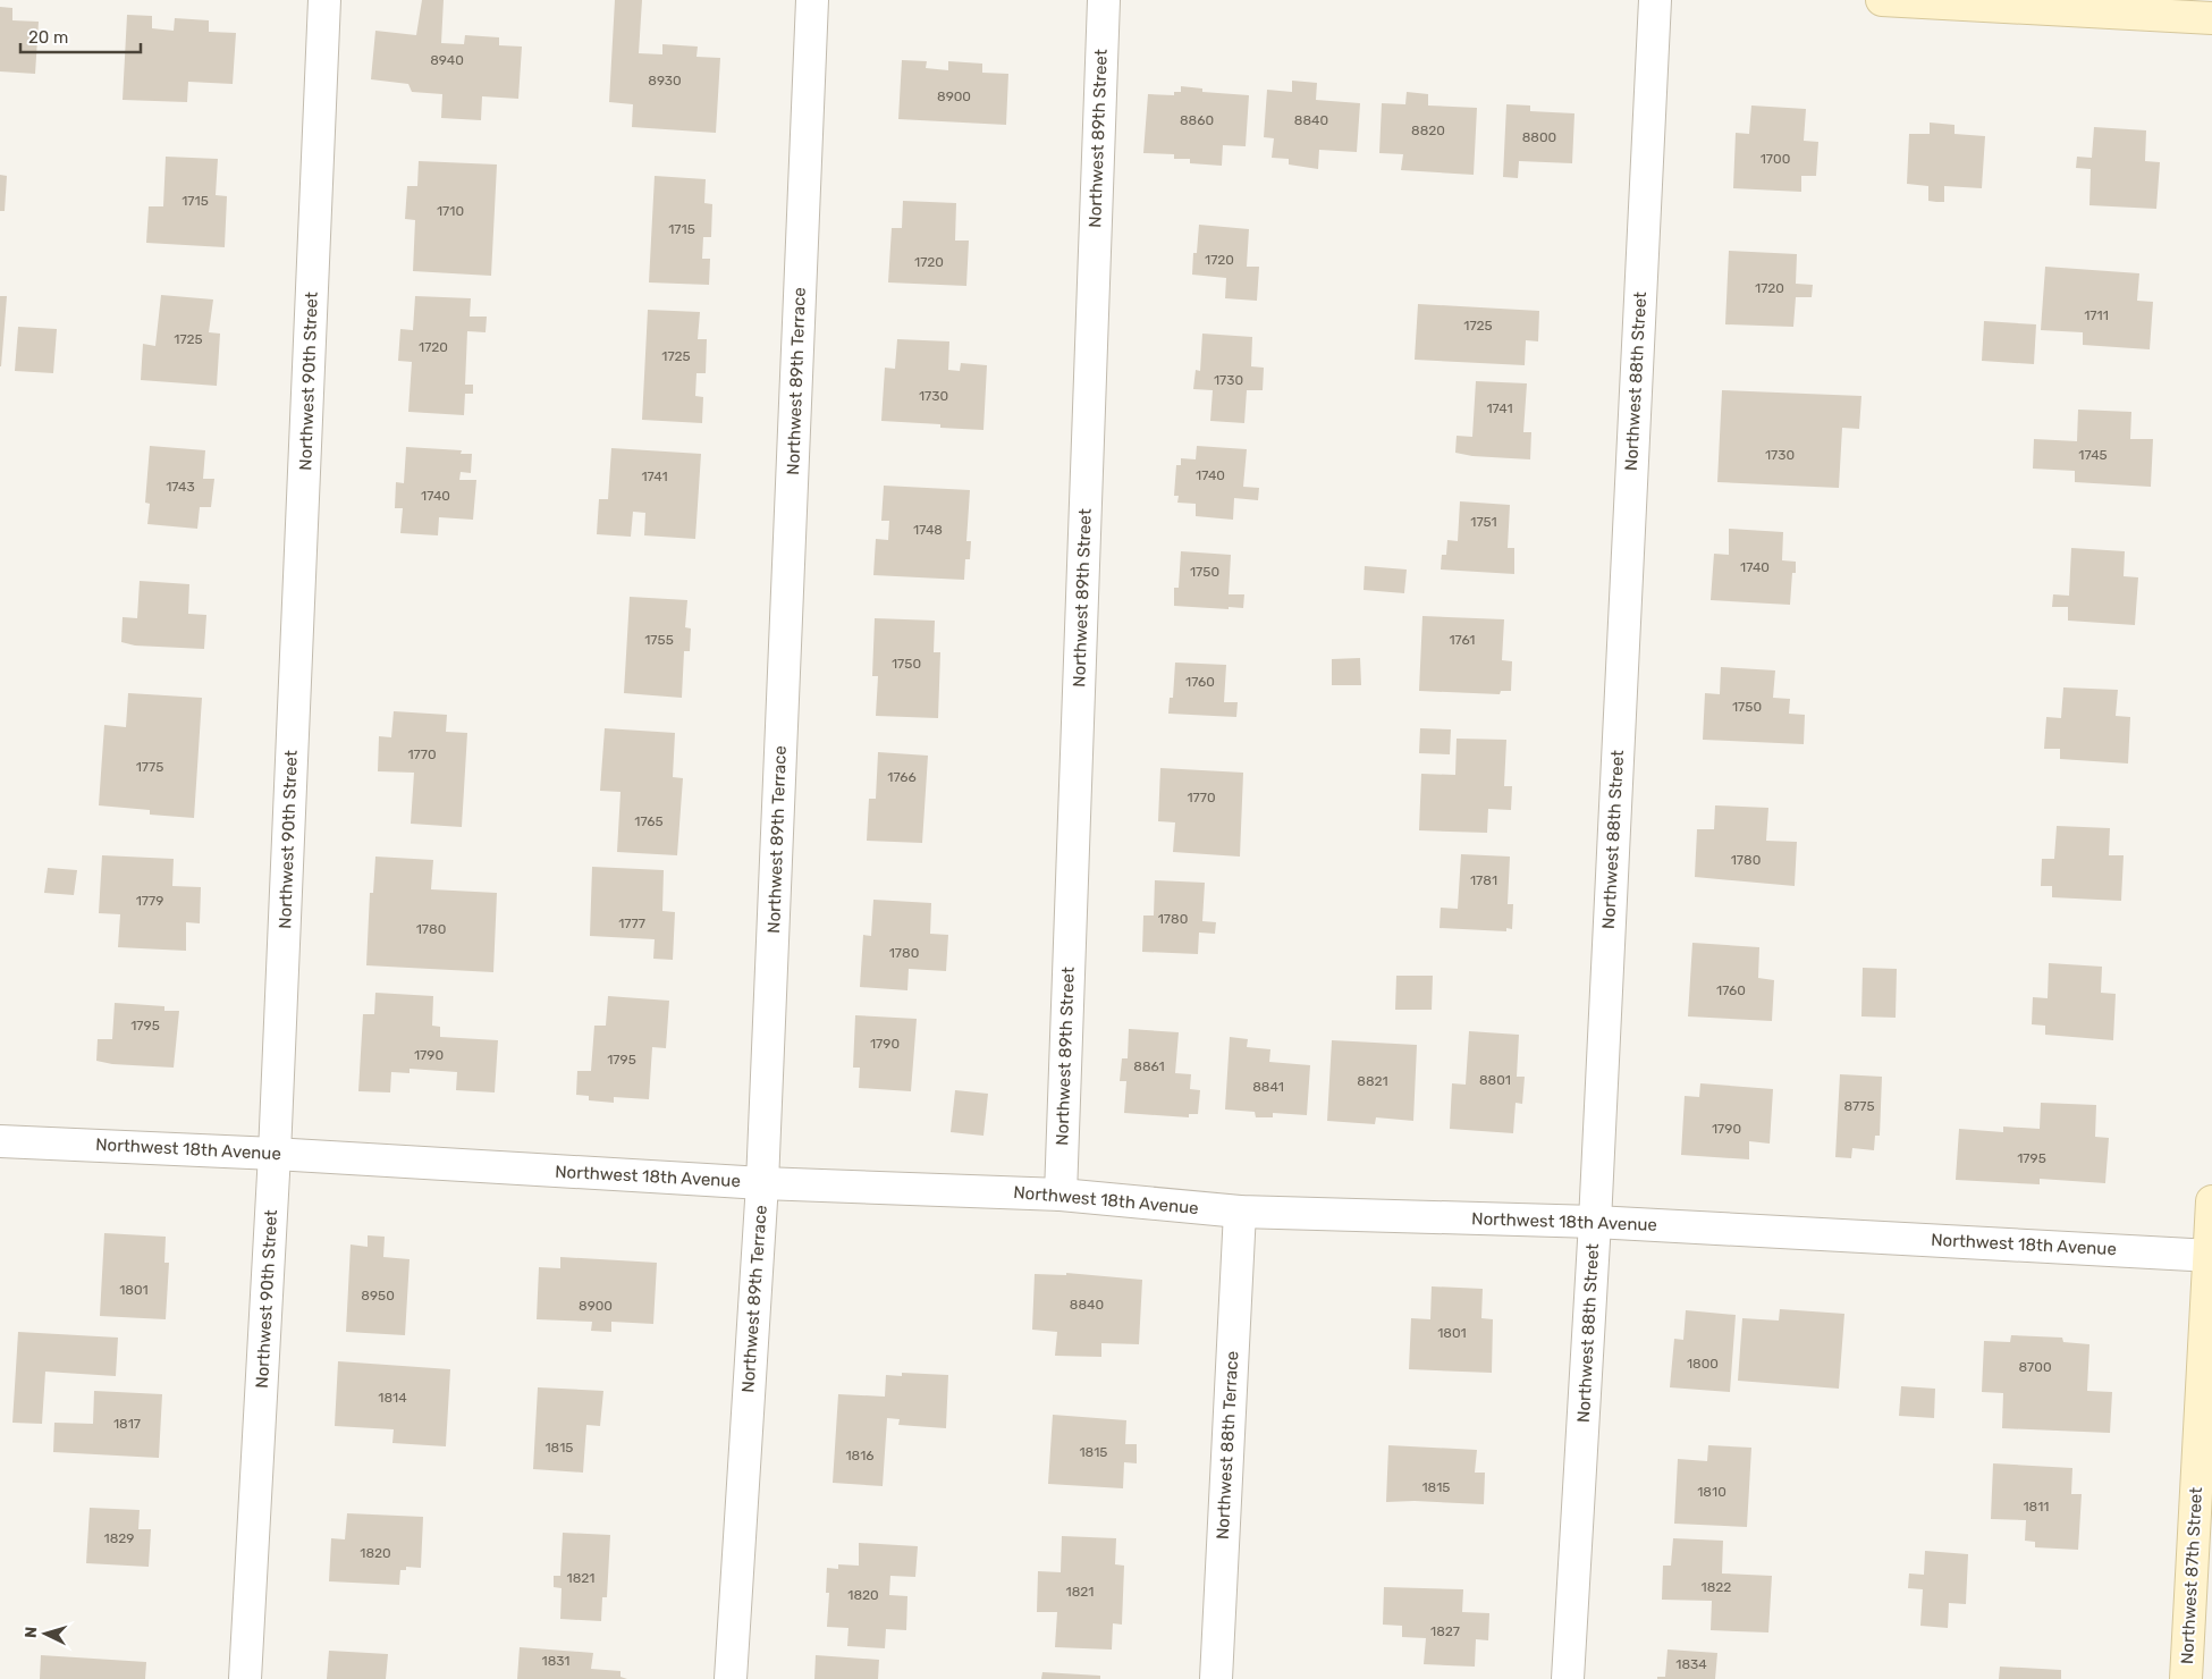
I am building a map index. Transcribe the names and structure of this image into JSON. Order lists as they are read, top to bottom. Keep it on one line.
{"streets":{"street":["Northwest 89th Street","Northwest 90th Street","Northwest 89th Terrace","Northwest 88th Street","Northwest 18th Avenue","Northwest 88th Terrace","Northwest 87th Street"]},"crossings":[["Northwest 89th Street","Northwest 18th Avenue"],["Northwest 90th Street","Northwest 18th Avenue"],["Northwest 89th Terrace","Northwest 18th Avenue"],["Northwest 88th Street","Northwest 18th Avenue"],["Northwest 18th Avenue","Northwest 88th Terrace"],["Northwest 18th Avenue","Northwest 87th Street"]],"house_numbers":["8940","8930","8900","8860","8840","8820","8800","1700","1715","1710","1715","1720","1720","1720","1711","1725","1725","1720","1725","1730","1730","1741","1730","1745","1740","1741","1743","1740","1751","1748","1740","1750","1755","1761","1750","1760","1750","1770","1775","1766","1770","1765","1780","1781","1779","1780","1777","1780","1780","1760","1795","1790","1790","1795","8861","8801","8821","8841","8775","1790","1795","1801","8950","8840","8900","1801","1800","8700","1814","1817","1815","1815","1816","1815","1810","1811","1829","1820","1821","1822","1821","1820","1827","1831","1834"],"scale_bar":"20 m","north":"left"}
